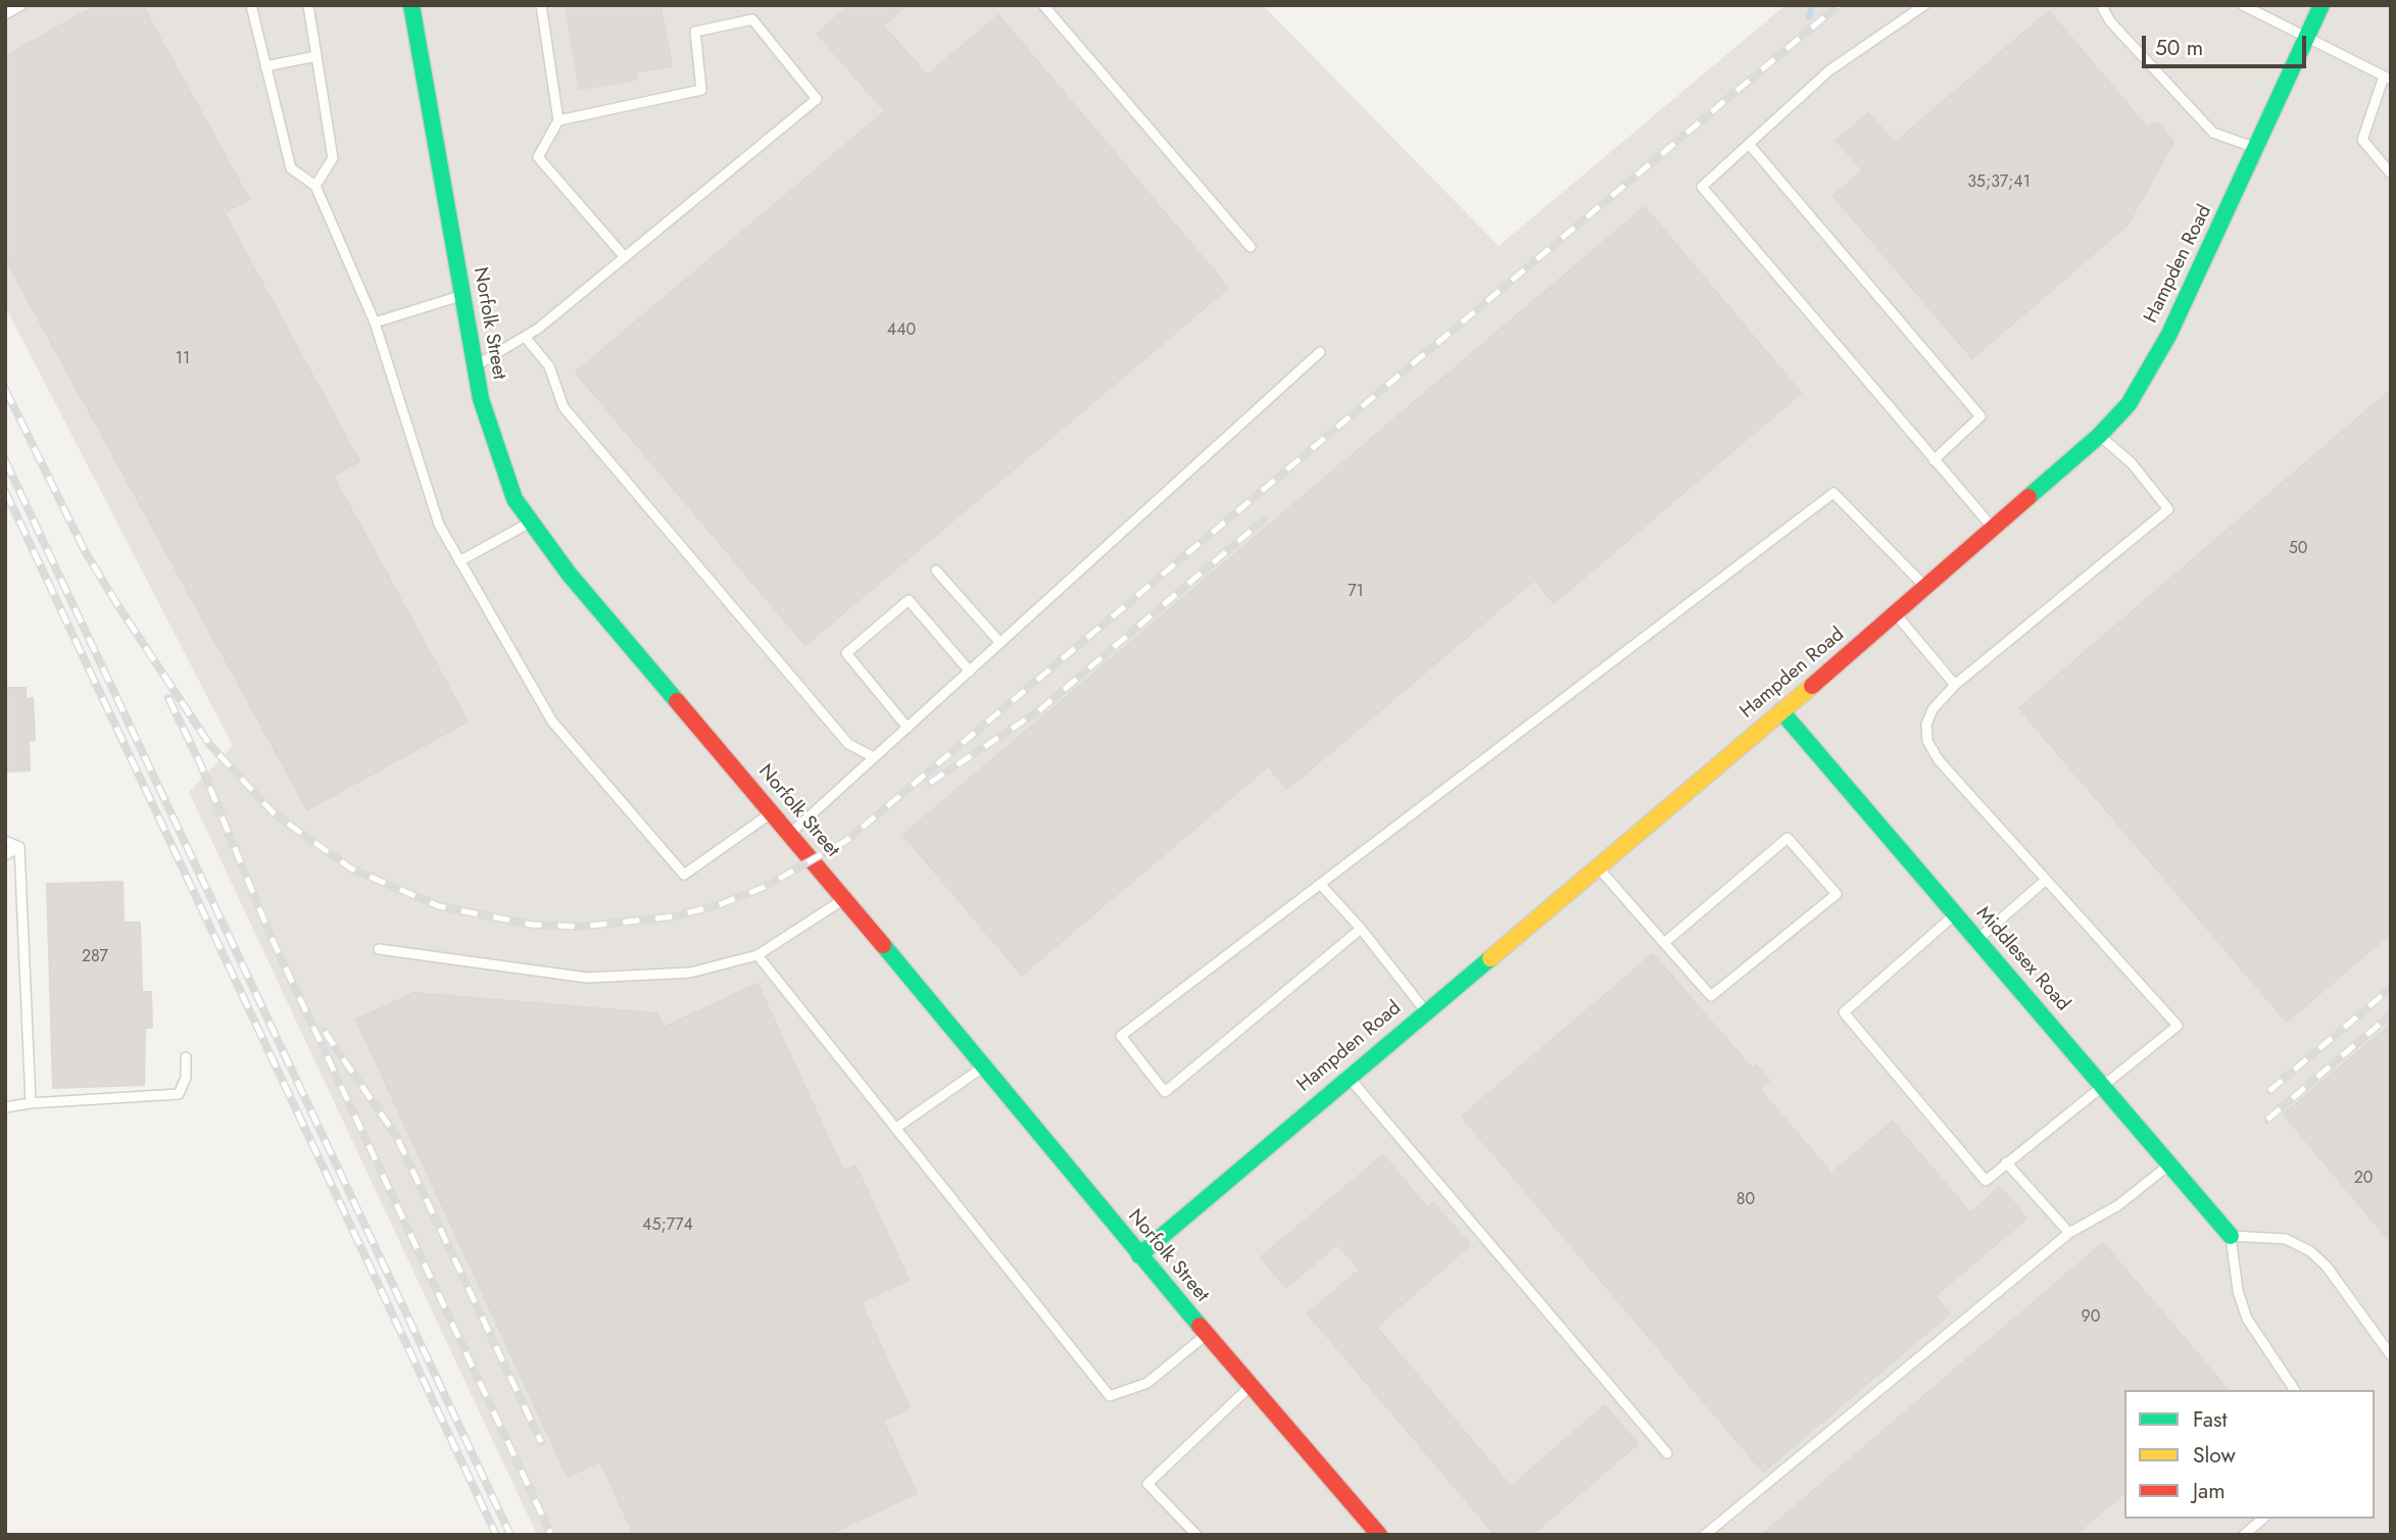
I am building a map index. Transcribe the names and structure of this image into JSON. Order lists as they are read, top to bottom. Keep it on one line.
{"streets":{"street":["Hampden Road","Norfolk Street","Middlesex Road"]},"crossings":[["Hampden Road","Norfolk Street"],["Hampden Road","Middlesex Road"]],"house_numbers":["35;37;41","440","11","50","71","287","20","80","45;774","90"],"legend":["Fast","Slow","Jam"],"scale_bar":"50 m"}
